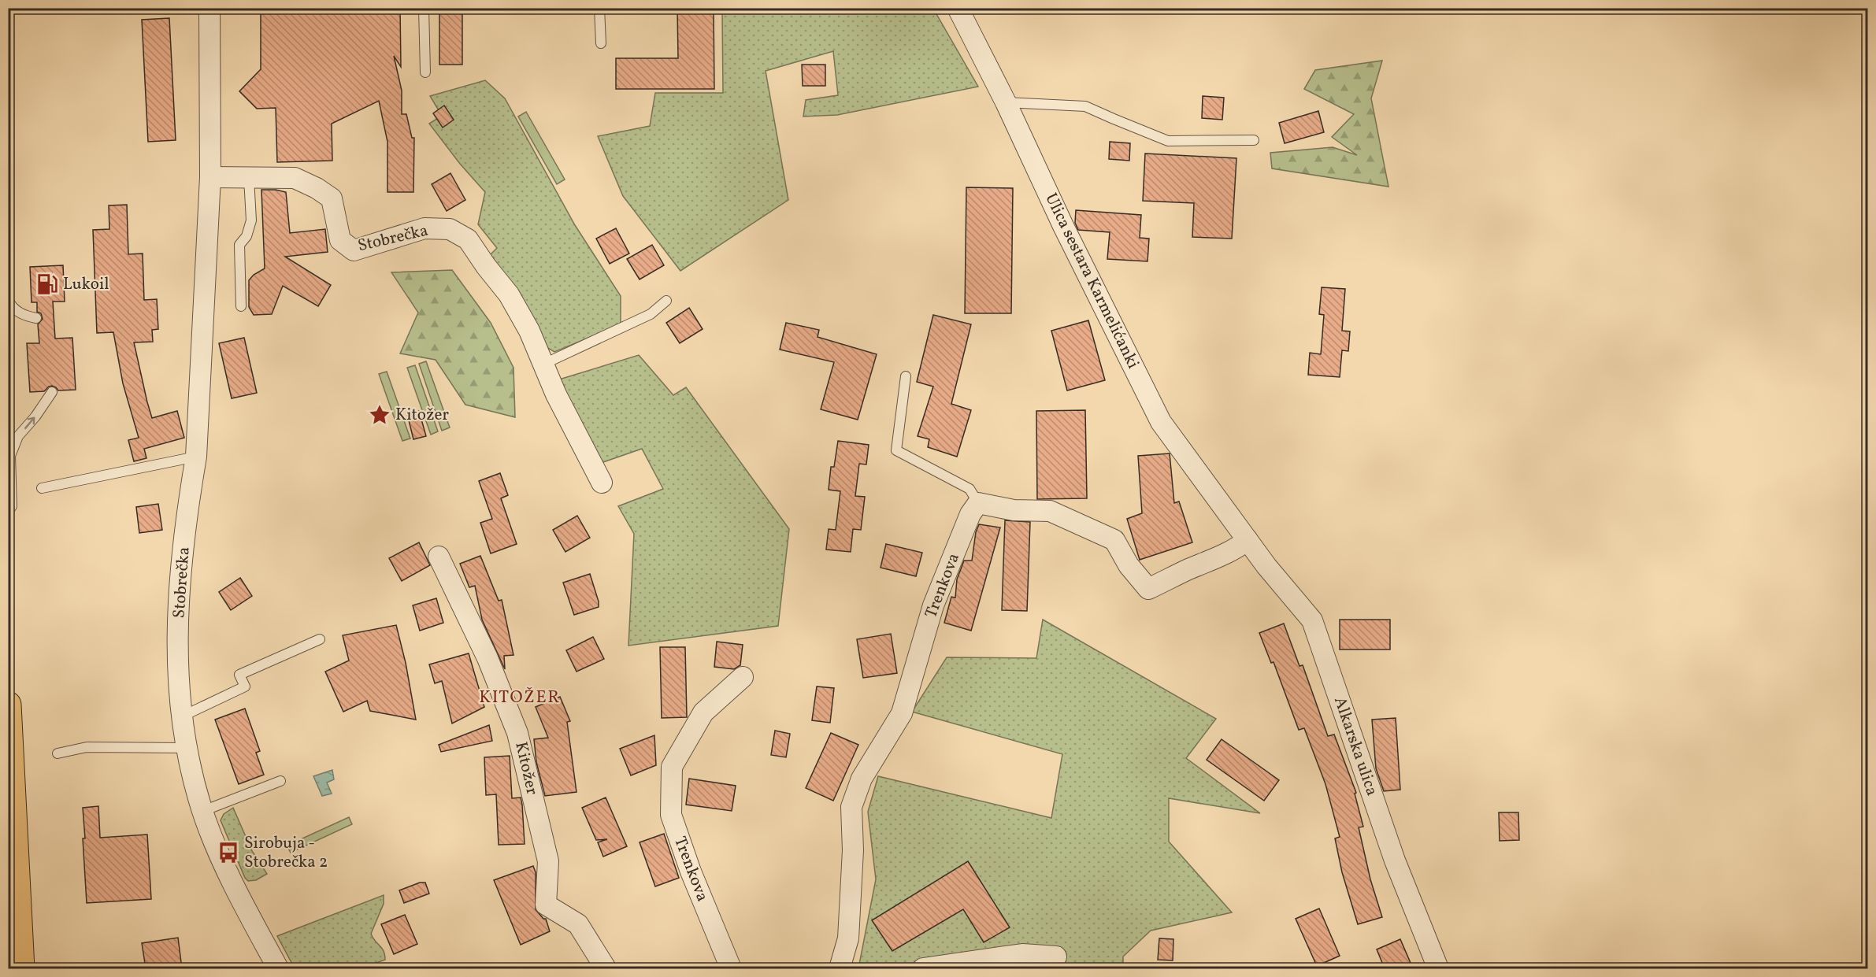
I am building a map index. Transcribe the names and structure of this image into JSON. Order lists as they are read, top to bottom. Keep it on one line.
{"streets":{"street":["Stobrečka","Ulica sestara Karmelićanki","Trenkova","Alkarska ulica","Kitožer"]},"crossings":[["Ulica sestara Karmelićanki","Alkarska ulica"]],"districts":["KITOŽER"],"places":{"fuel station":["Lukoil"],"place":["Kitožer"],"bus stop":["Sirobuja - Stobrečka 2"]}}
